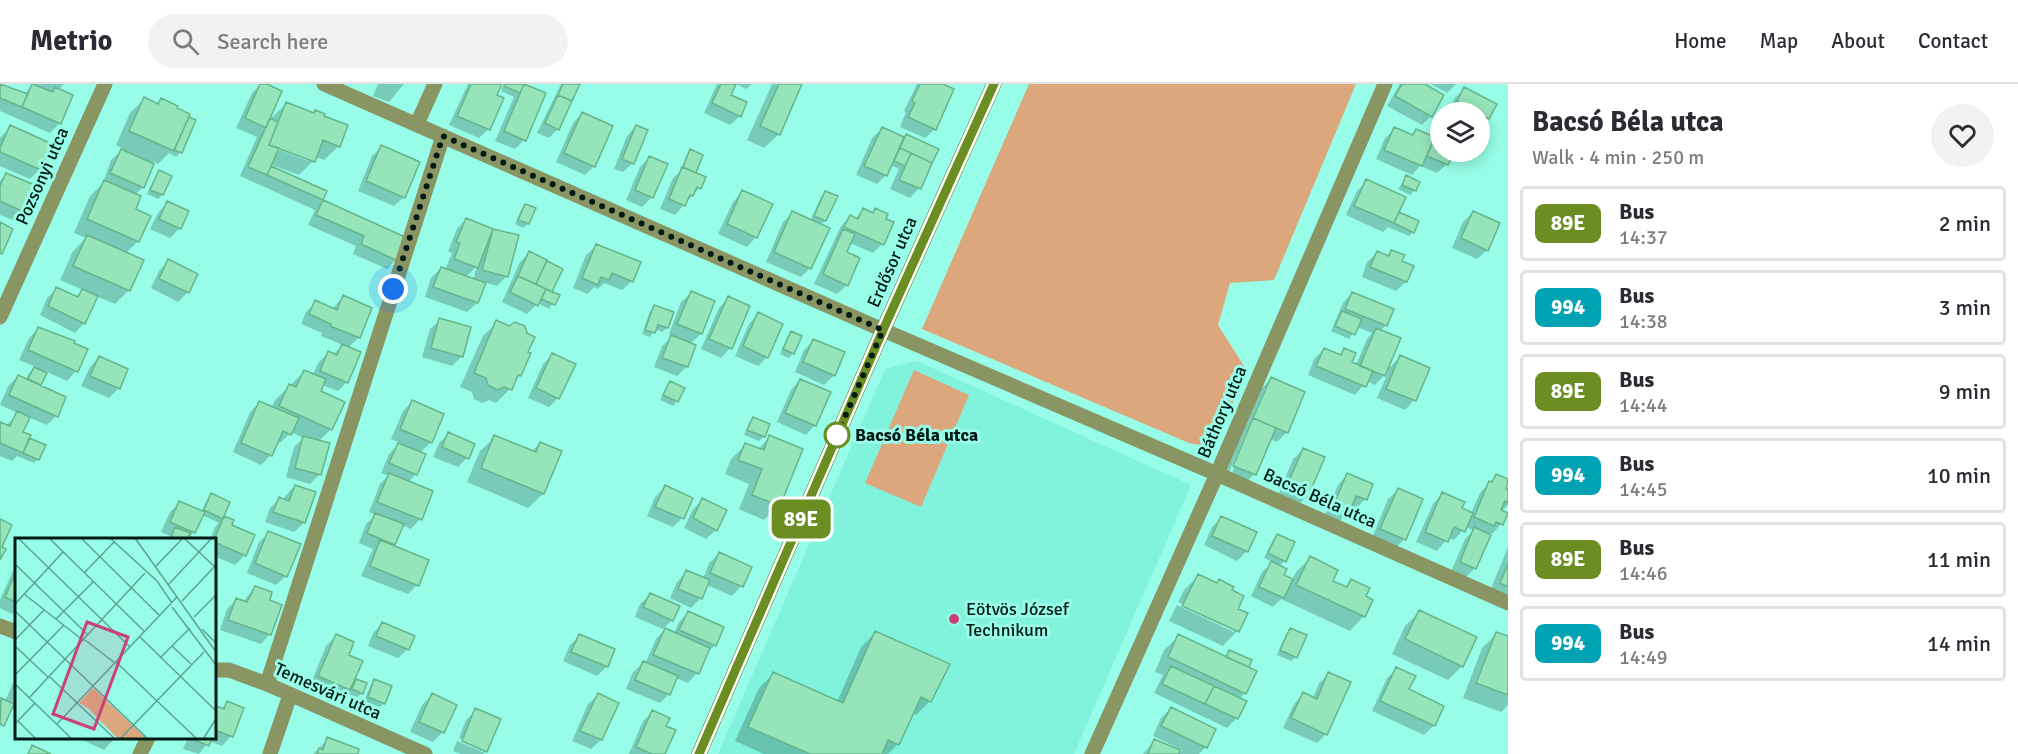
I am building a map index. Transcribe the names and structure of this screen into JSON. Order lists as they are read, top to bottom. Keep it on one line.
{"streets":{"street":["Pozsonyi utca","Erdősor utca","Báthory utca","Bacsó Béla utca","Temesvári utca"]},"crossings":[["Erdősor utca","Bacsó Béla utca"],["Báthory utca","Bacsó Béla utca"]],"places":["Bacsó Béla utca","Eötvös József Technikum"],"lines":["bus line 89E"],"page":{"header":"Metrio","search":"Search here","nav":["Home","Map","About","Contact"],"on_map":"89E","heading":["Bacsó Béla utca","Walk · 4 min · 250 m"],"list":[{"mark":"89E","name":"Bus","note":"14:37","value":"2 min"},{"mark":"994","name":"Bus","note":"14:38","value":"3 min"},{"mark":"89E","name":"Bus","note":"14:44","value":"9 min"},{"mark":"994","name":"Bus","note":"14:45","value":"10 min"},{"mark":"89E","name":"Bus","note":"14:46","value":"11 min"},{"mark":"994","name":"Bus","note":"14:49","value":"14 min"}]}}
